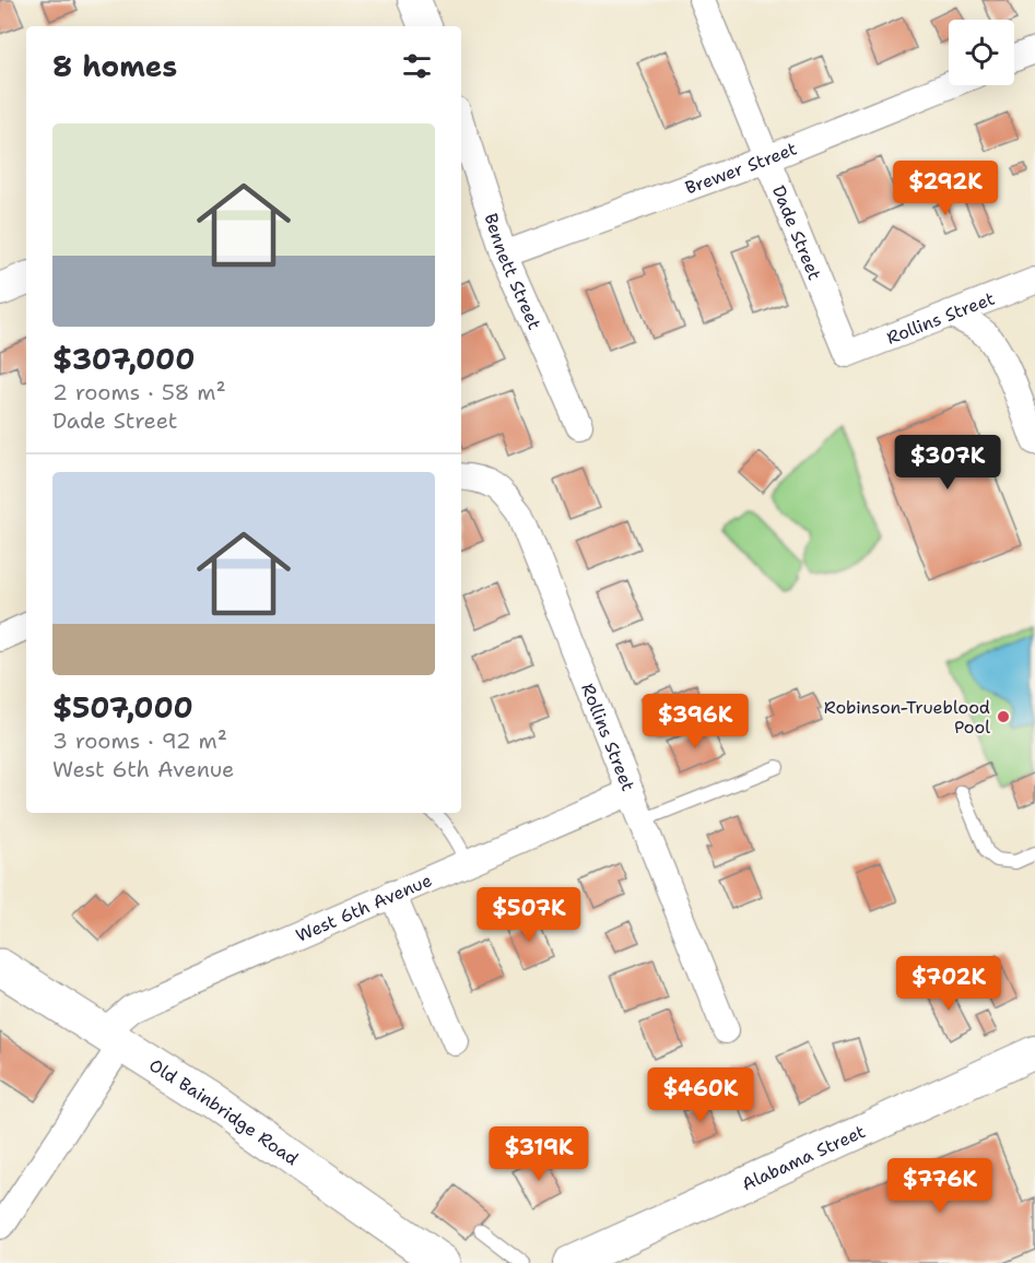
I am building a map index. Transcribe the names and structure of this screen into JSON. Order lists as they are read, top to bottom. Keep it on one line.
{"streets":{"main road":["Old Bainbridge Road"],"street":["Brewer Street","Dade Street","Bennett Street","Rollins Street","West 6th Avenue","Alabama Street"]},"crossings":[["Brewer Street","Dade Street"],["Brewer Street","Bennett Street"],["Dade Street","Rollins Street"],["Rollins Street","West 6th Avenue"],["West 6th Avenue","Old Bainbridge Road"]],"places":["Robinson-Trueblood Pool"],"page":{"heading":"8 homes","list":[{"name":"$307,000","note":"2 rooms · 58 m² · Dade Street"},{"name":"$507,000","note":"3 rooms · 92 m² · West 6th Avenue"}],"price":["$292K","$307K","$396K","$507K","$702K","$460K","$319K","$776K"]}}
